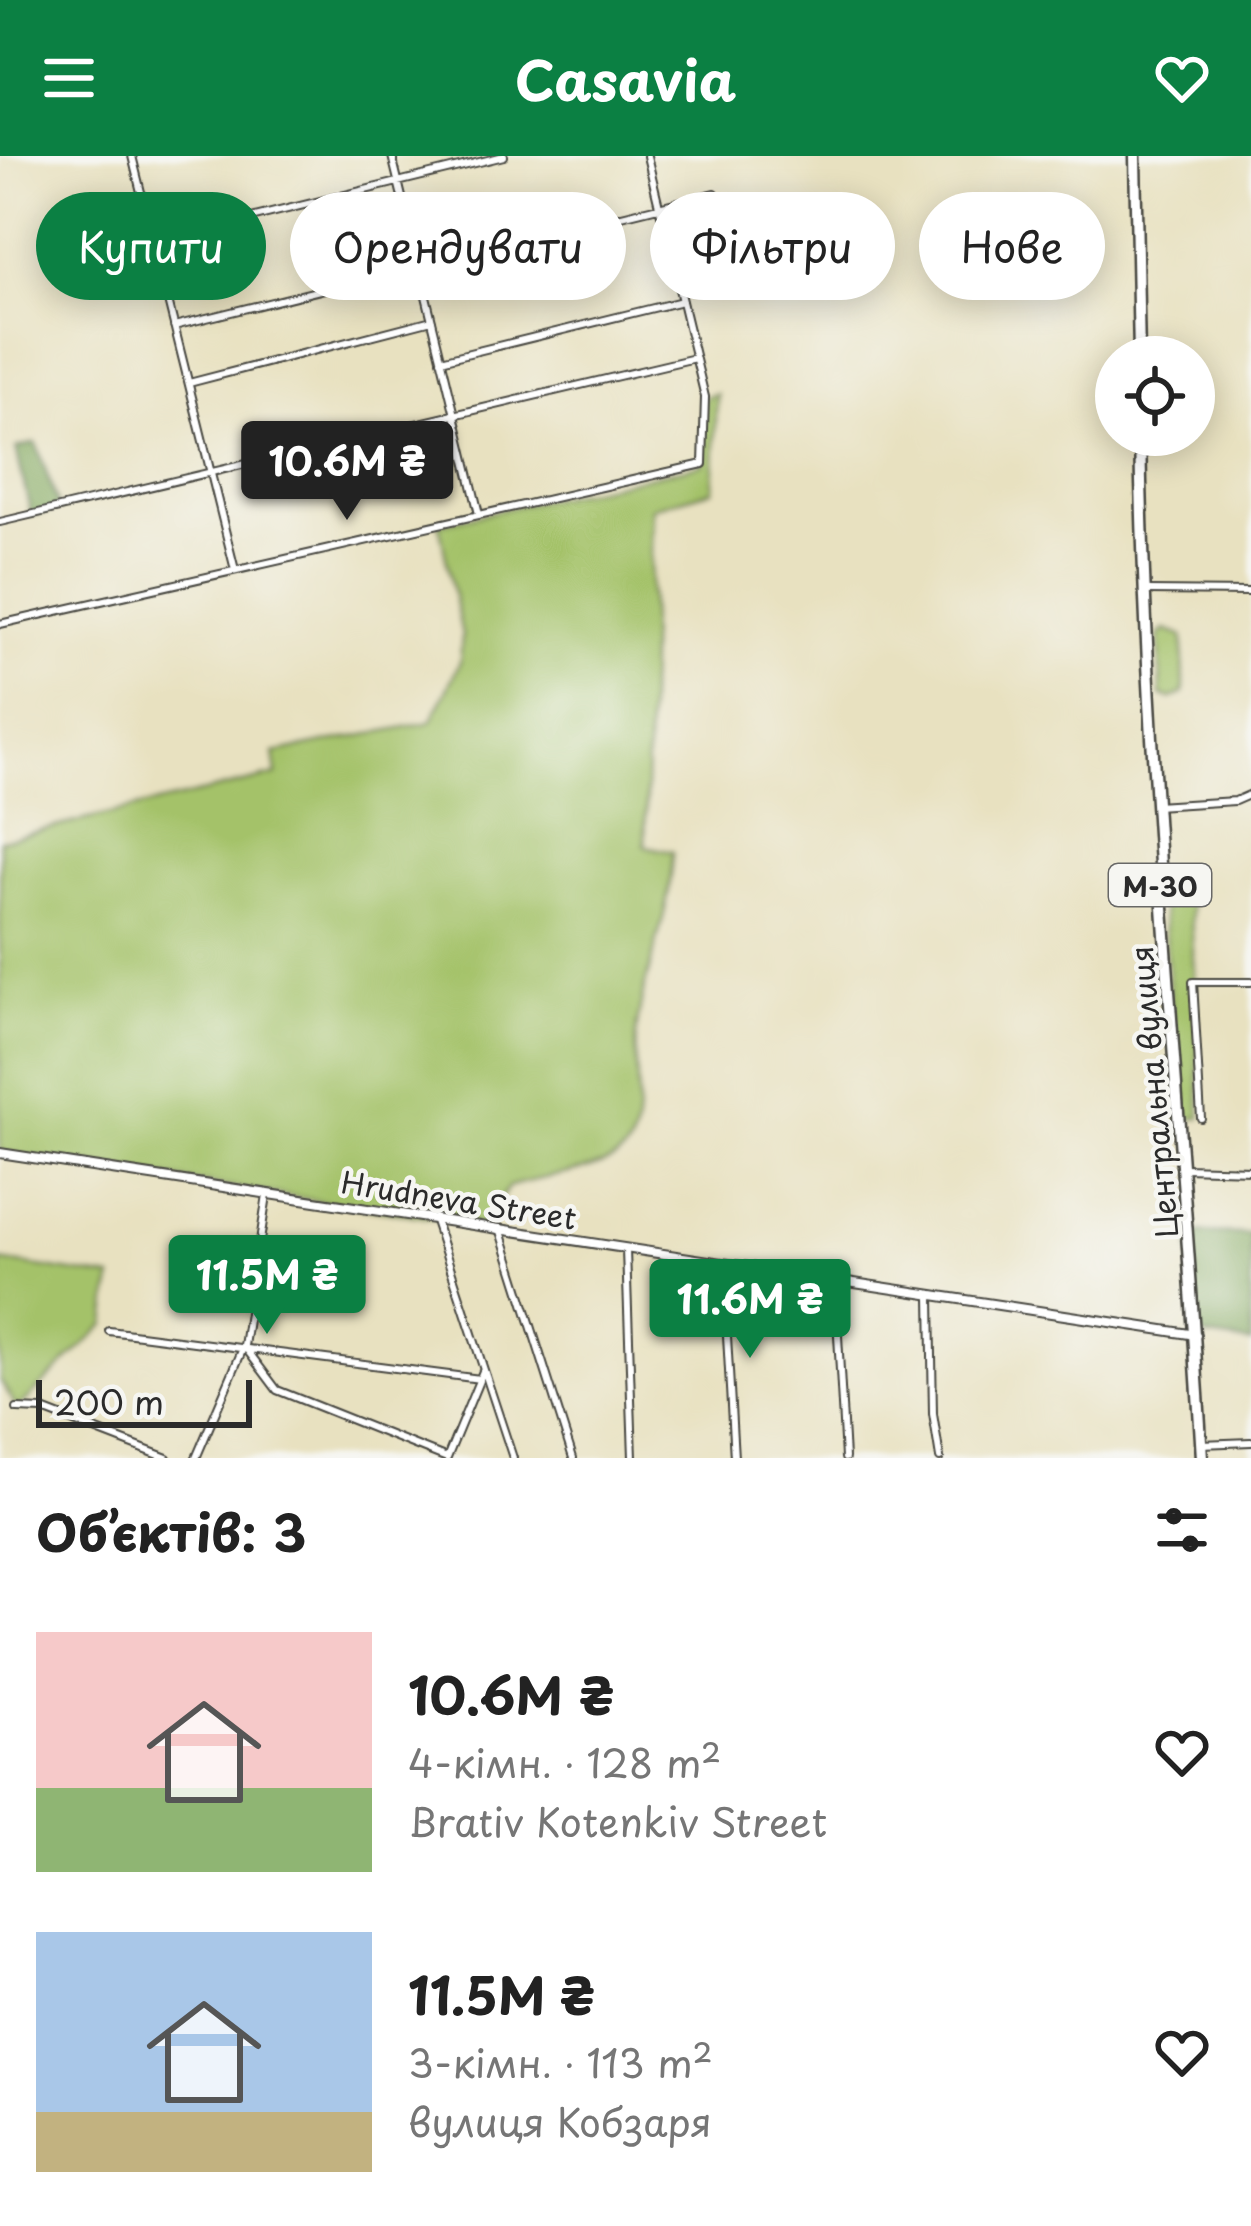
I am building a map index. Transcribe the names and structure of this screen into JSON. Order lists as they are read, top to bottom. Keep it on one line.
{"streets":{"highway":["М-30","Центральна вулиця"],"street":["Hrudneva Street"]},"crossings":[["Центральна вулиця","Hrudneva Street"]],"scale_bar":"200 m","page":{"header":"Casavia","chip":["Купити","Орендувати","Фільтри","Нове"],"price":["10.6M ₴","11.5M ₴","11.6M ₴"],"scale":"200 m","heading":"Об’єктів: 3","list":[{"name":"10.6M ₴","note":"4-кімн. · 128 m² · Brativ Kotenkiv Street"},{"name":"11.5M ₴","note":"3-кімн. · 113 m² · вулиця Кобзаря"}]}}
